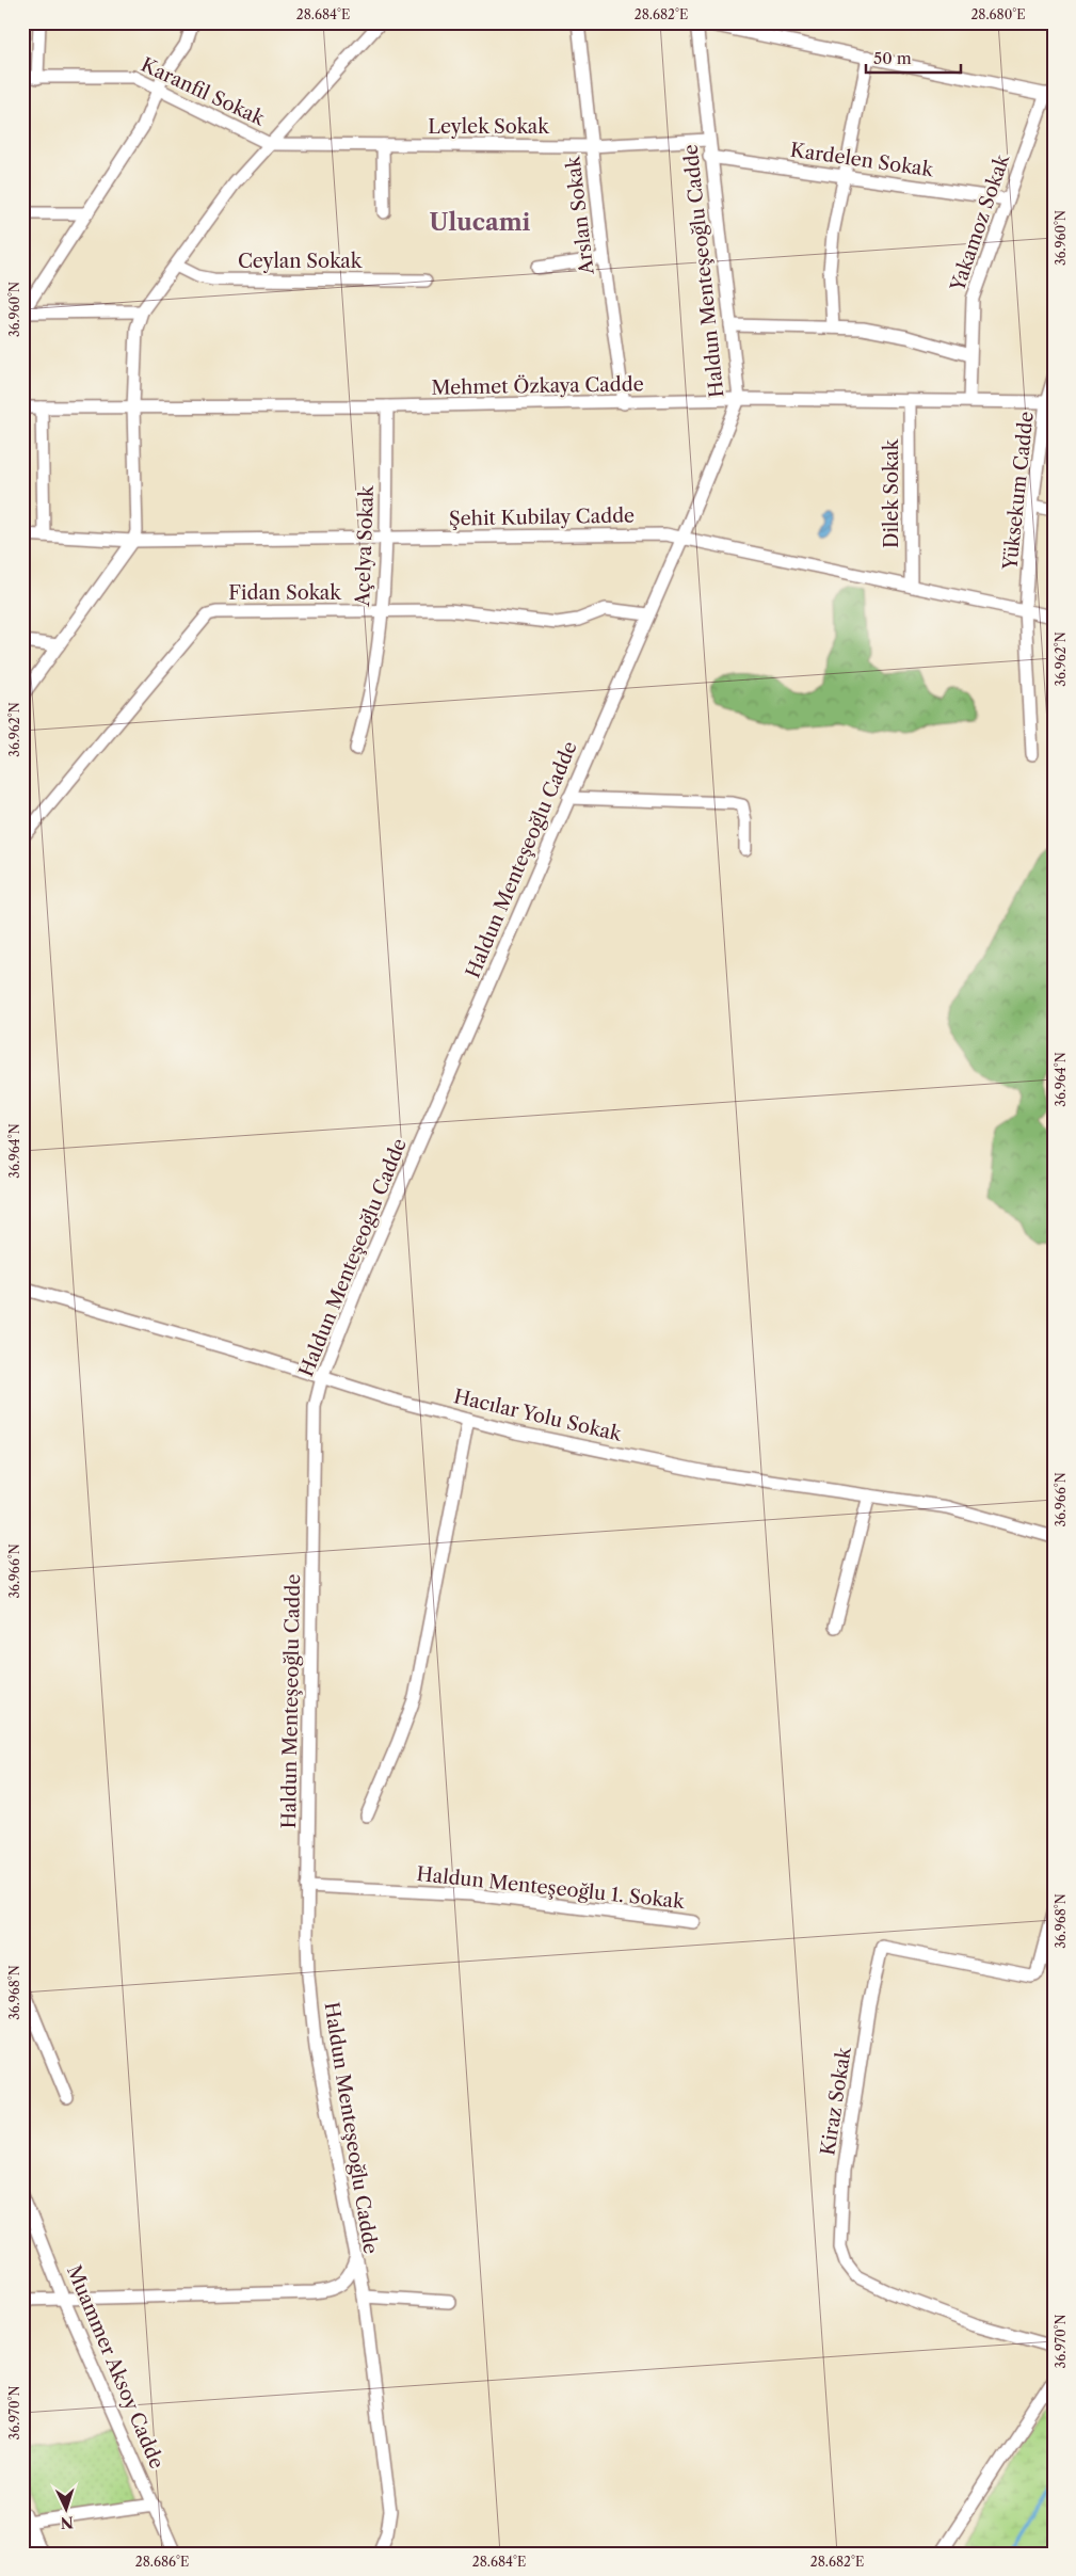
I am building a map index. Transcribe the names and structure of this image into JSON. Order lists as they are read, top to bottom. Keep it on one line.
{"streets":{"street":["Karanfil Sokak","Leylek Sokak","Kardelen Sokak","Arslan Sokak","Yakamoz Sokak","Ceylan Sokak","Haldun Menteşeoğlu Cadde","Mehmet Özkaya Cadde","Yüksekum Cadde","Dilek Sokak","Şehit Kubilay Cadde","Açelya Sokak","Fidan Sokak","Hacılar Yolu Sokak","Haldun Menteşeoğlu 1. Sokak","Kiraz Sokak","Muammer Aksoy Cadde"]},"crossings":[["Karanfil Sokak","Leylek Sokak"],["Leylek Sokak","Arslan Sokak"],["Leylek Sokak","Haldun Menteşeoğlu Cadde"],["Kardelen Sokak","Yakamoz Sokak"],["Kardelen Sokak","Haldun Menteşeoğlu Cadde"],["Arslan Sokak","Mehmet Özkaya Cadde"],["Yakamoz Sokak","Mehmet Özkaya Cadde"],["Haldun Menteşeoğlu Cadde","Mehmet Özkaya Cadde"],["Haldun Menteşeoğlu Cadde","Şehit Kubilay Cadde"],["Haldun Menteşeoğlu Cadde","Fidan Sokak"],["Haldun Menteşeoğlu Cadde","Hacılar Yolu Sokak"],["Haldun Menteşeoğlu Cadde","Haldun Menteşeoğlu 1. Sokak"],["Haldun Menteşeoğlu Cadde","Muammer Aksoy Cadde"],["Mehmet Özkaya Cadde","Yüksekum Cadde"],["Mehmet Özkaya Cadde","Dilek Sokak"],["Mehmet Özkaya Cadde","Açelya Sokak"],["Yüksekum Cadde","Şehit Kubilay Cadde"],["Dilek Sokak","Şehit Kubilay Cadde"],["Şehit Kubilay Cadde","Açelya Sokak"],["Açelya Sokak","Fidan Sokak"]],"districts":["Ulucami"],"scale_bar":"50 m","north":"bottom","coordinates":["28.684°E","28.682°E","28.680°E","36.960°N","36.962°N","36.964°N","36.966°N","36.968°N","36.970°N","28.686°E"]}
